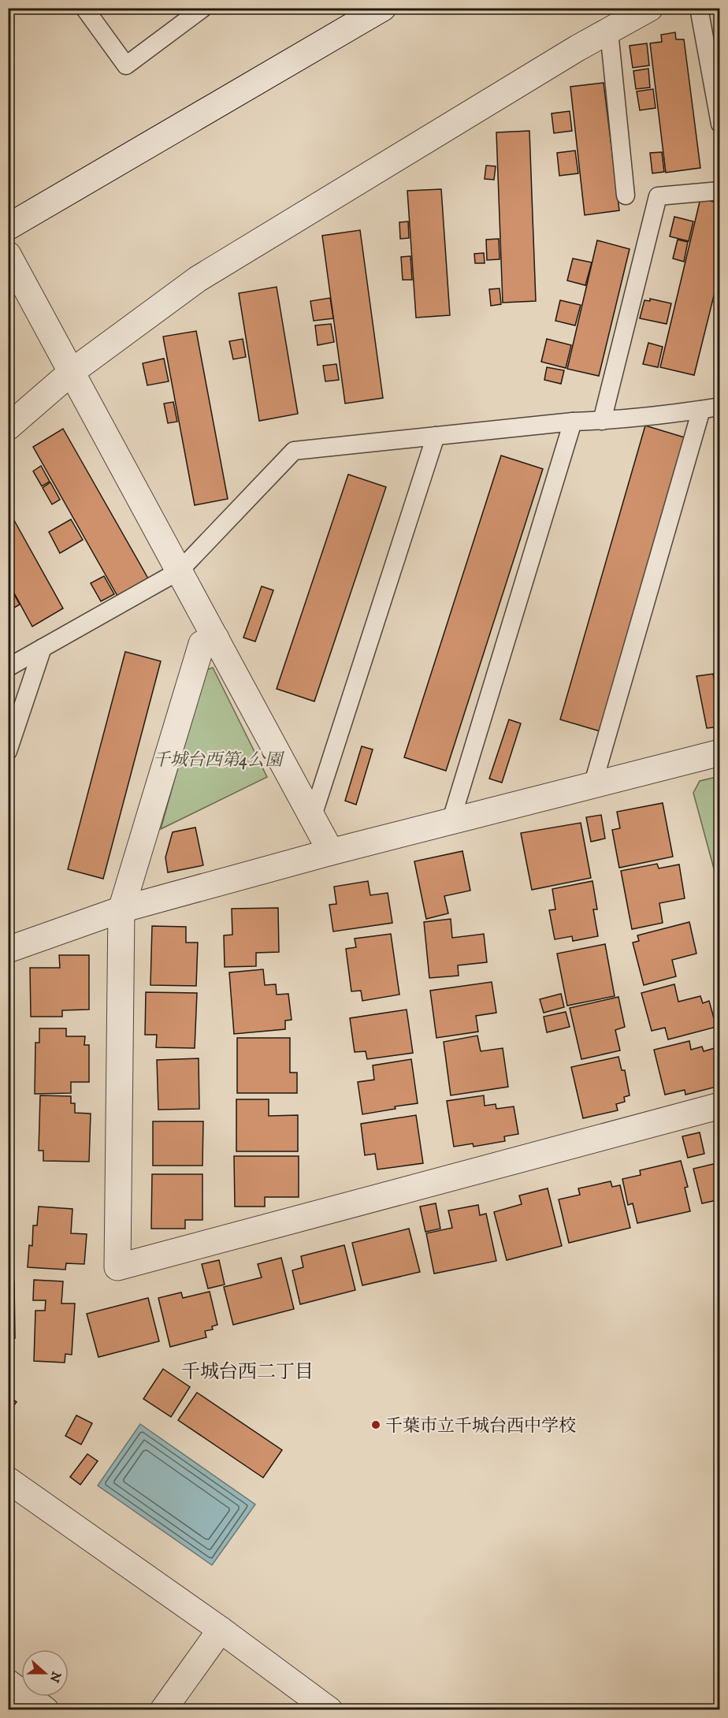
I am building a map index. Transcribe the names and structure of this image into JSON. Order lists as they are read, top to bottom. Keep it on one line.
{"districts":["千城台西二丁目"],"parks":["千城台西第4公園"],"places":["千葉市立千城台西中学校"],"north":"right"}
